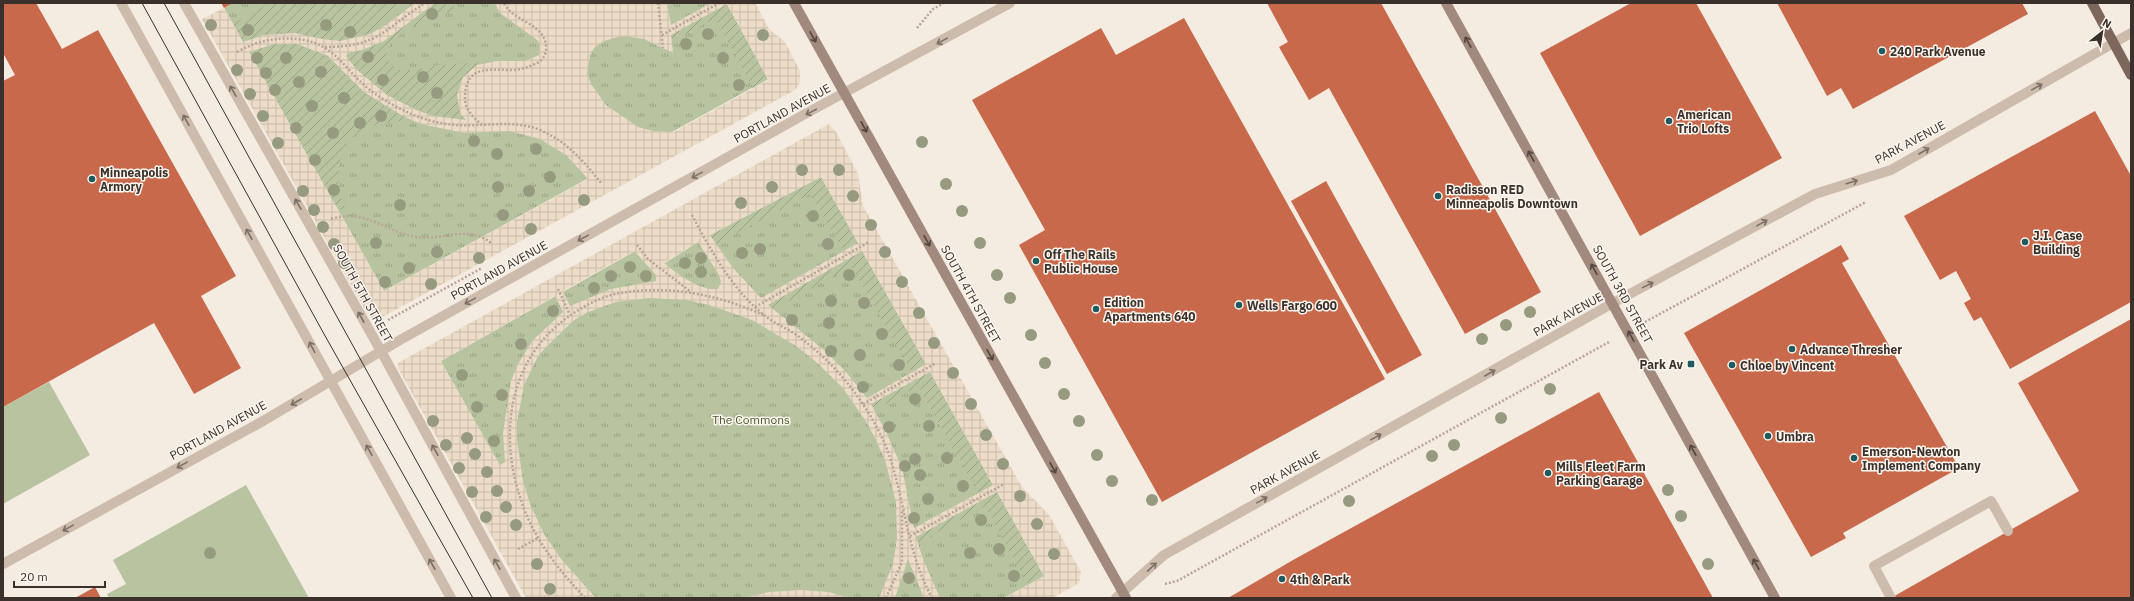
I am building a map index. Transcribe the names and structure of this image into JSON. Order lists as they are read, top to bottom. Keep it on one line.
{"streets":{"main road":["SOUTH 4TH STREET","SOUTH 3RD STREET"],"street":["PORTLAND AVENUE","PARK AVENUE","SOUTH 5TH STREET"]},"crossings":[["PORTLAND AVENUE","SOUTH 5TH STREET"],["PORTLAND AVENUE","SOUTH 4TH STREET"],["PARK AVENUE","SOUTH 4TH STREET"],["PARK AVENUE","SOUTH 3RD STREET"]],"one_way":["PORTLAND AVENUE","PARK AVENUE","SOUTH 4TH STREET","SOUTH 3RD STREET"],"parks":["The Commons"],"places":{"other":["240 Park Avenue","American Trio Lofts","Minneapolis Armory","Radisson RED Minneapolis Downtown","J.I. Case Building","Off The Rails Public House","Wells Fargo 600","Edition Apartments 640","Advance Thresher","Chloe by Vincent","Umbra","Emerson-Newton Implement Company","Mills Fleet Farm Parking Garage","4th & Park"],"transit":["Park Av"]},"scale_bar":"20 m","north":"top right"}
